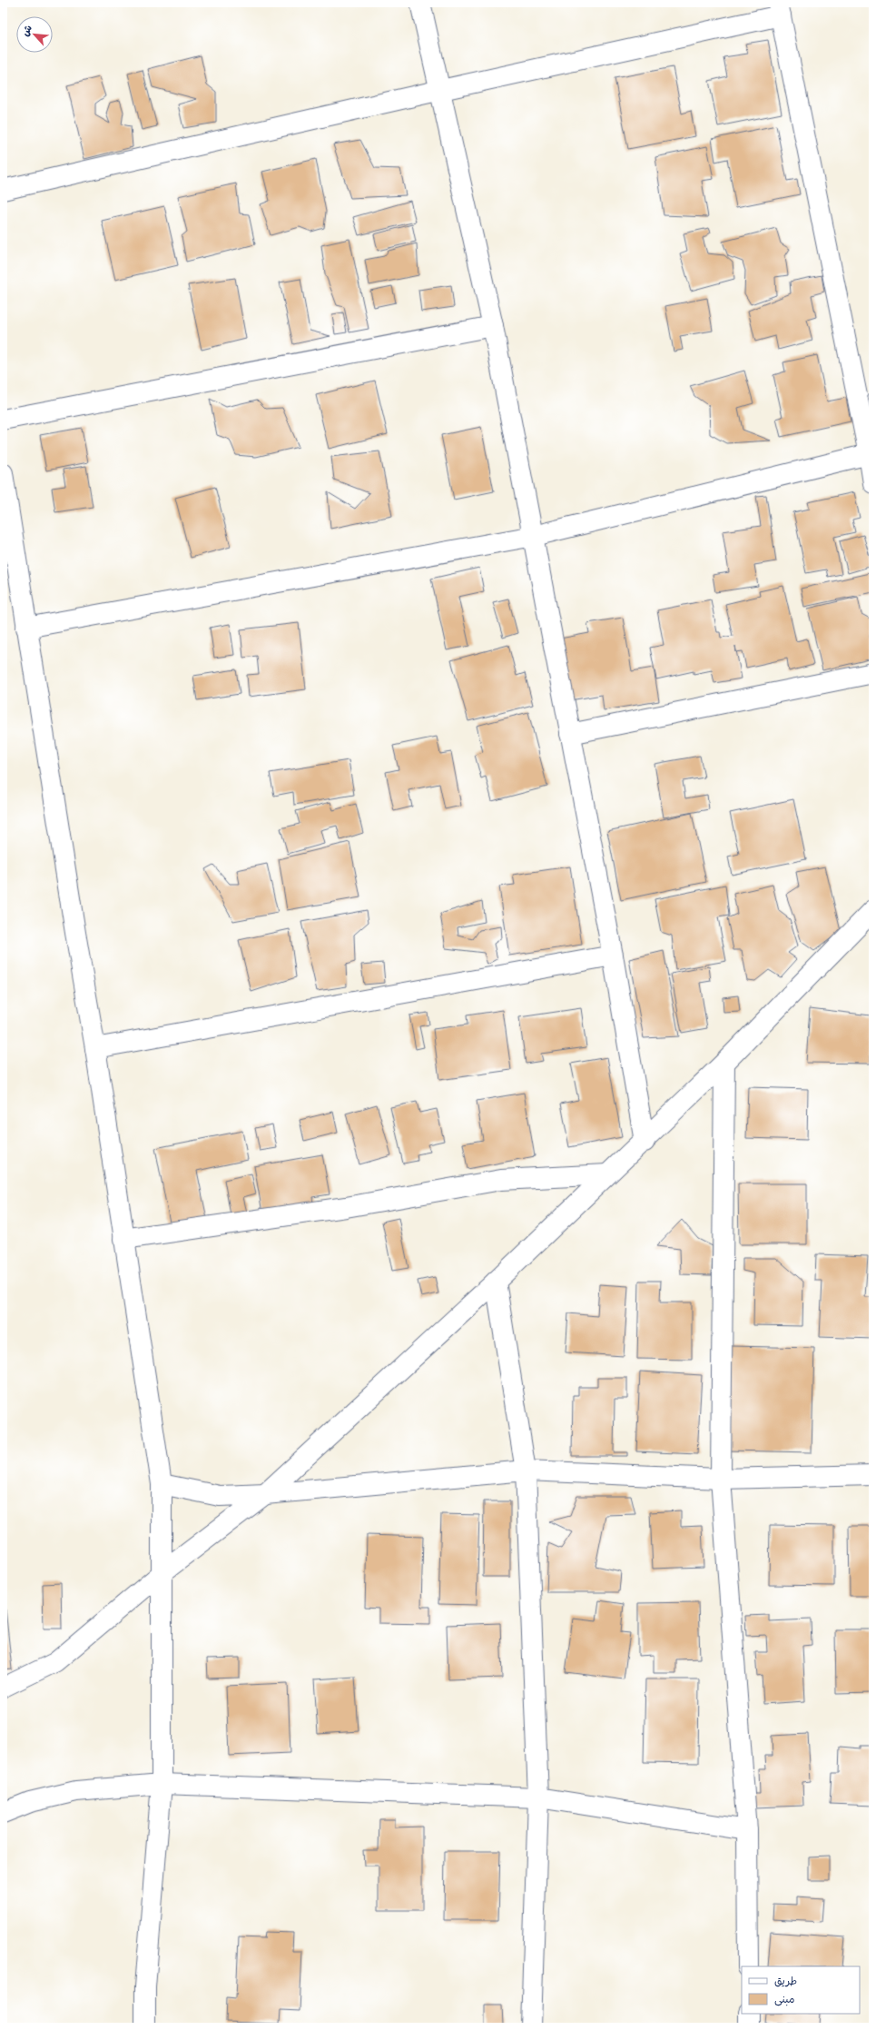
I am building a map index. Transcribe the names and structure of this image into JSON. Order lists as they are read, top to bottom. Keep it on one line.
{"legend":["طريق","مبنى"],"north":"top left"}
